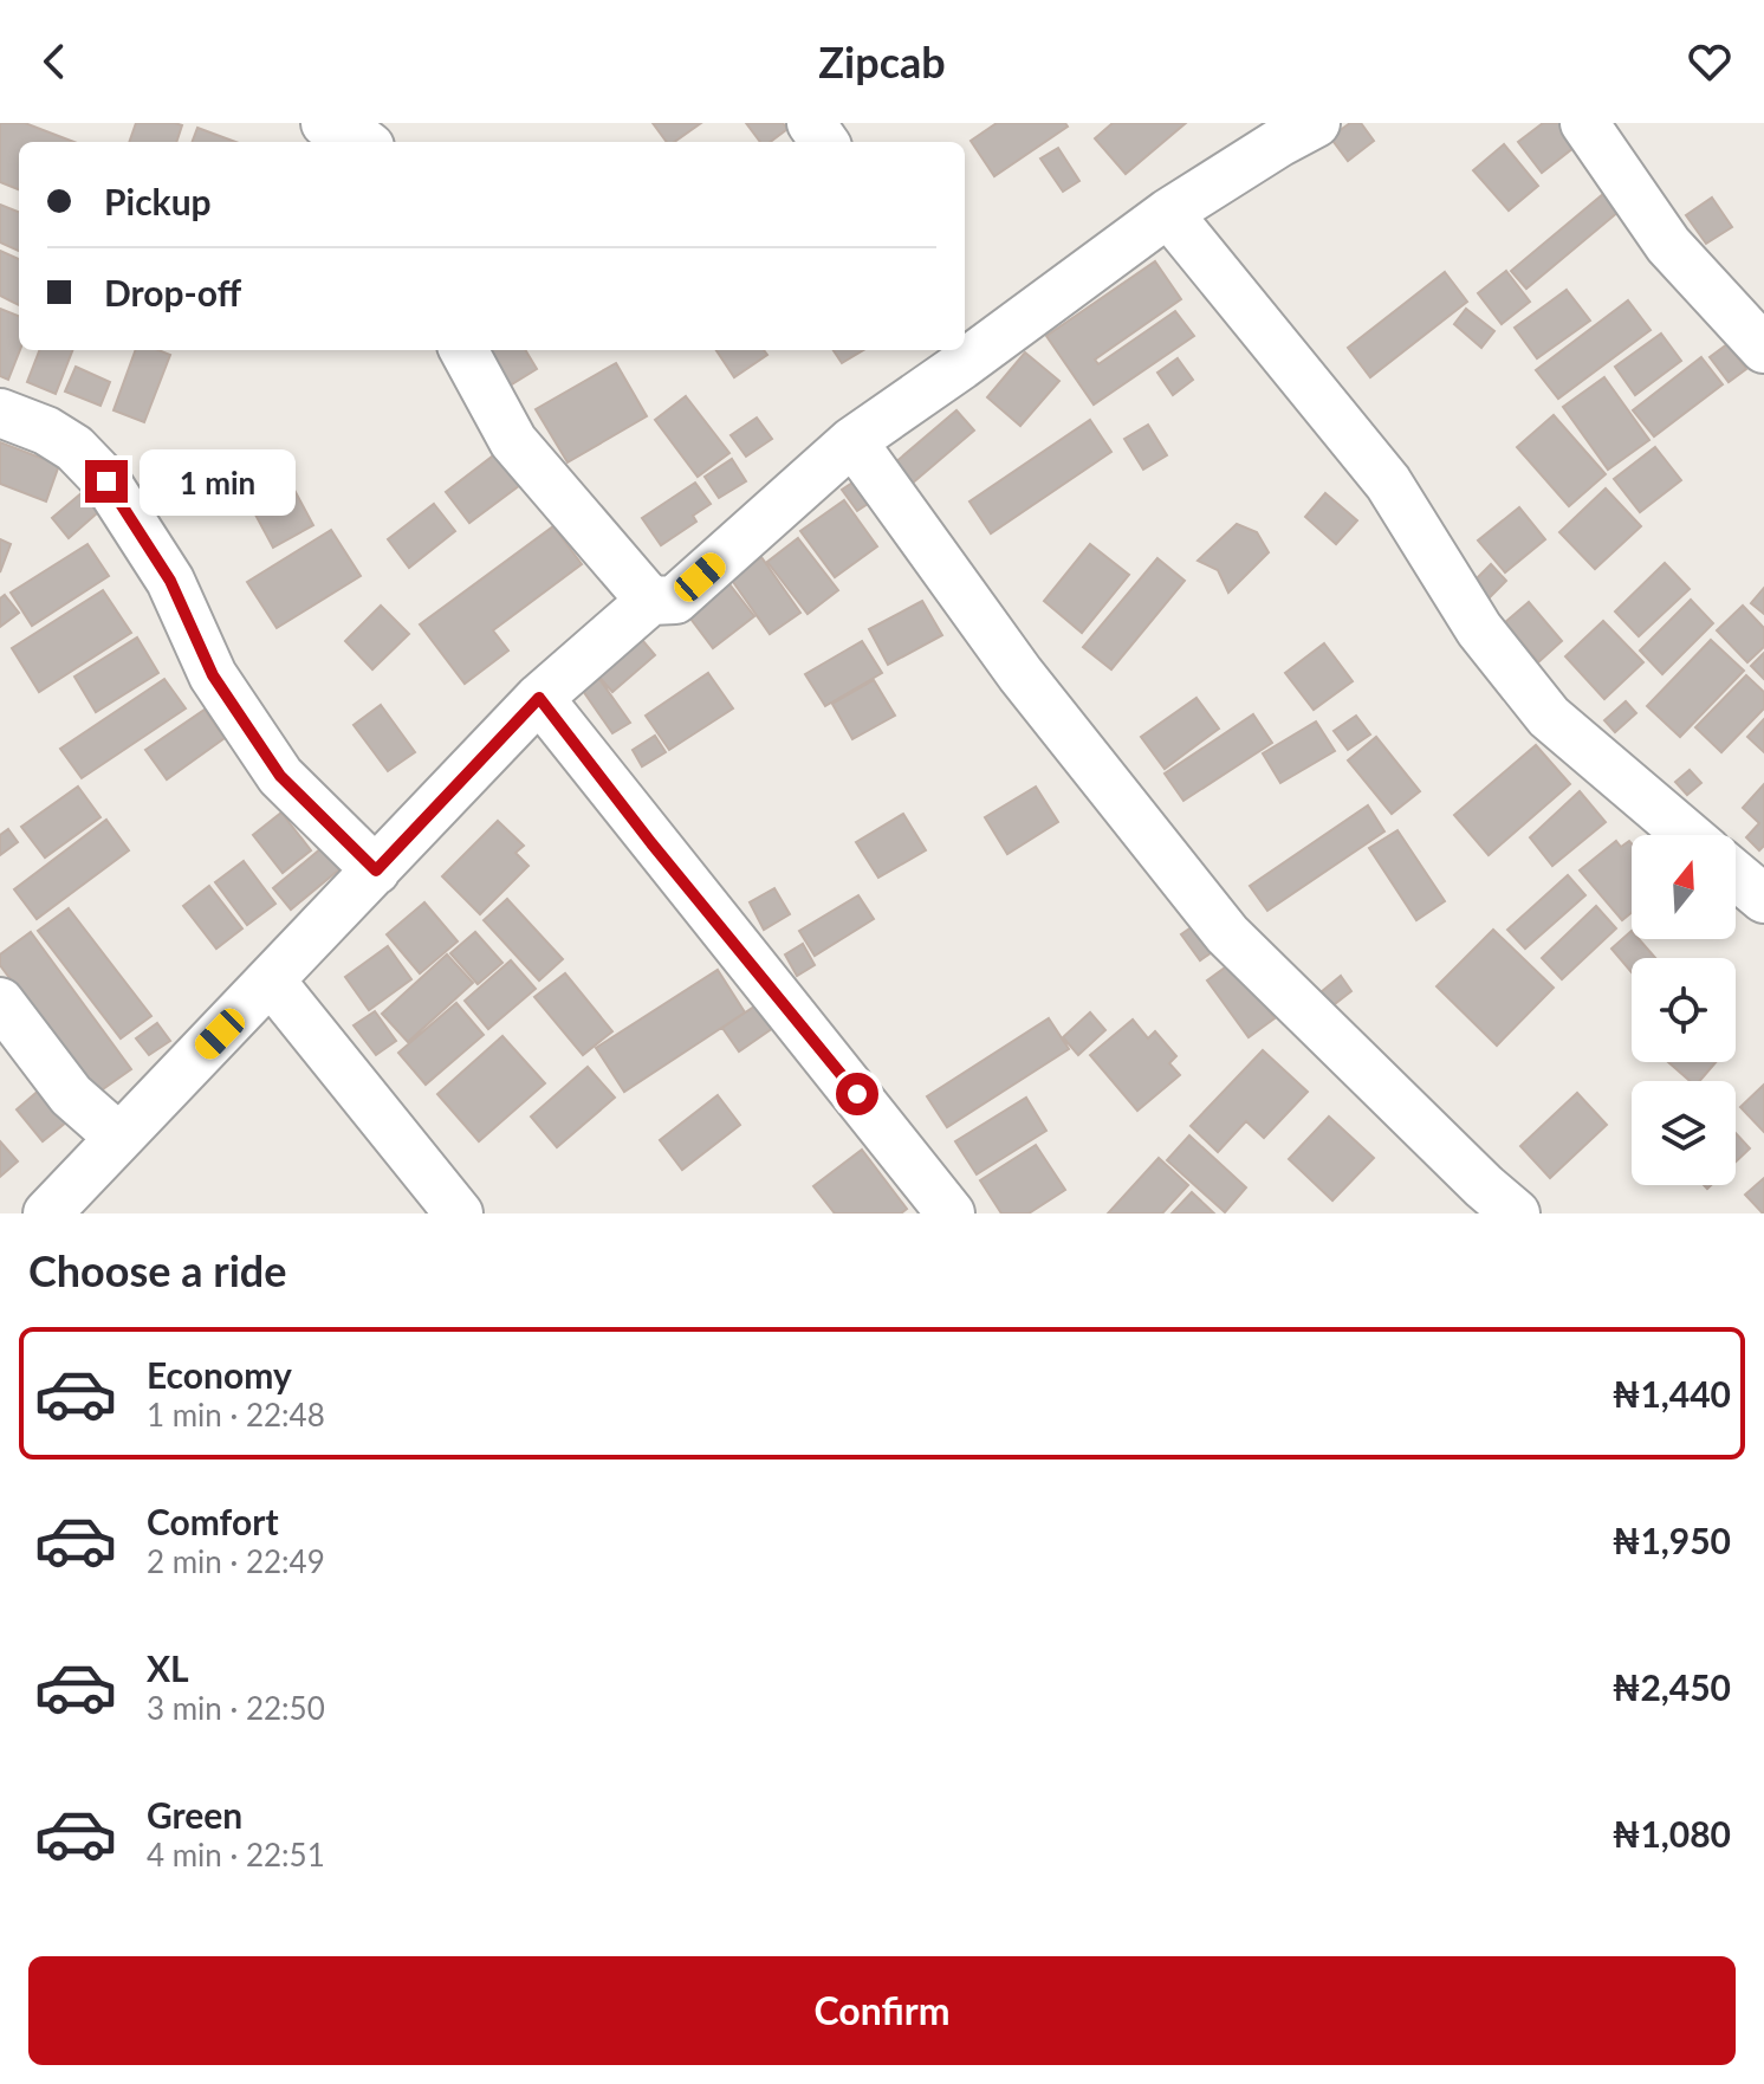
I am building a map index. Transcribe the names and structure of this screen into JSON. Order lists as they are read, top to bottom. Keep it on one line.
{"north":"top","page":{"header":"Zipcab","banner":["Pickup","Drop-off"],"bubble":"1 min","heading":"Choose a ride","list":[{"name":"Economy","note":"1 min · 22:48","value":"₦1,440"},{"name":"Comfort","note":"2 min · 22:49","value":"₦1,950"},{"name":"XL","note":"3 min · 22:50","value":"₦2,450"},{"name":"Green","note":"4 min · 22:51","value":"₦1,080"}],"buttons":"Confirm"}}
